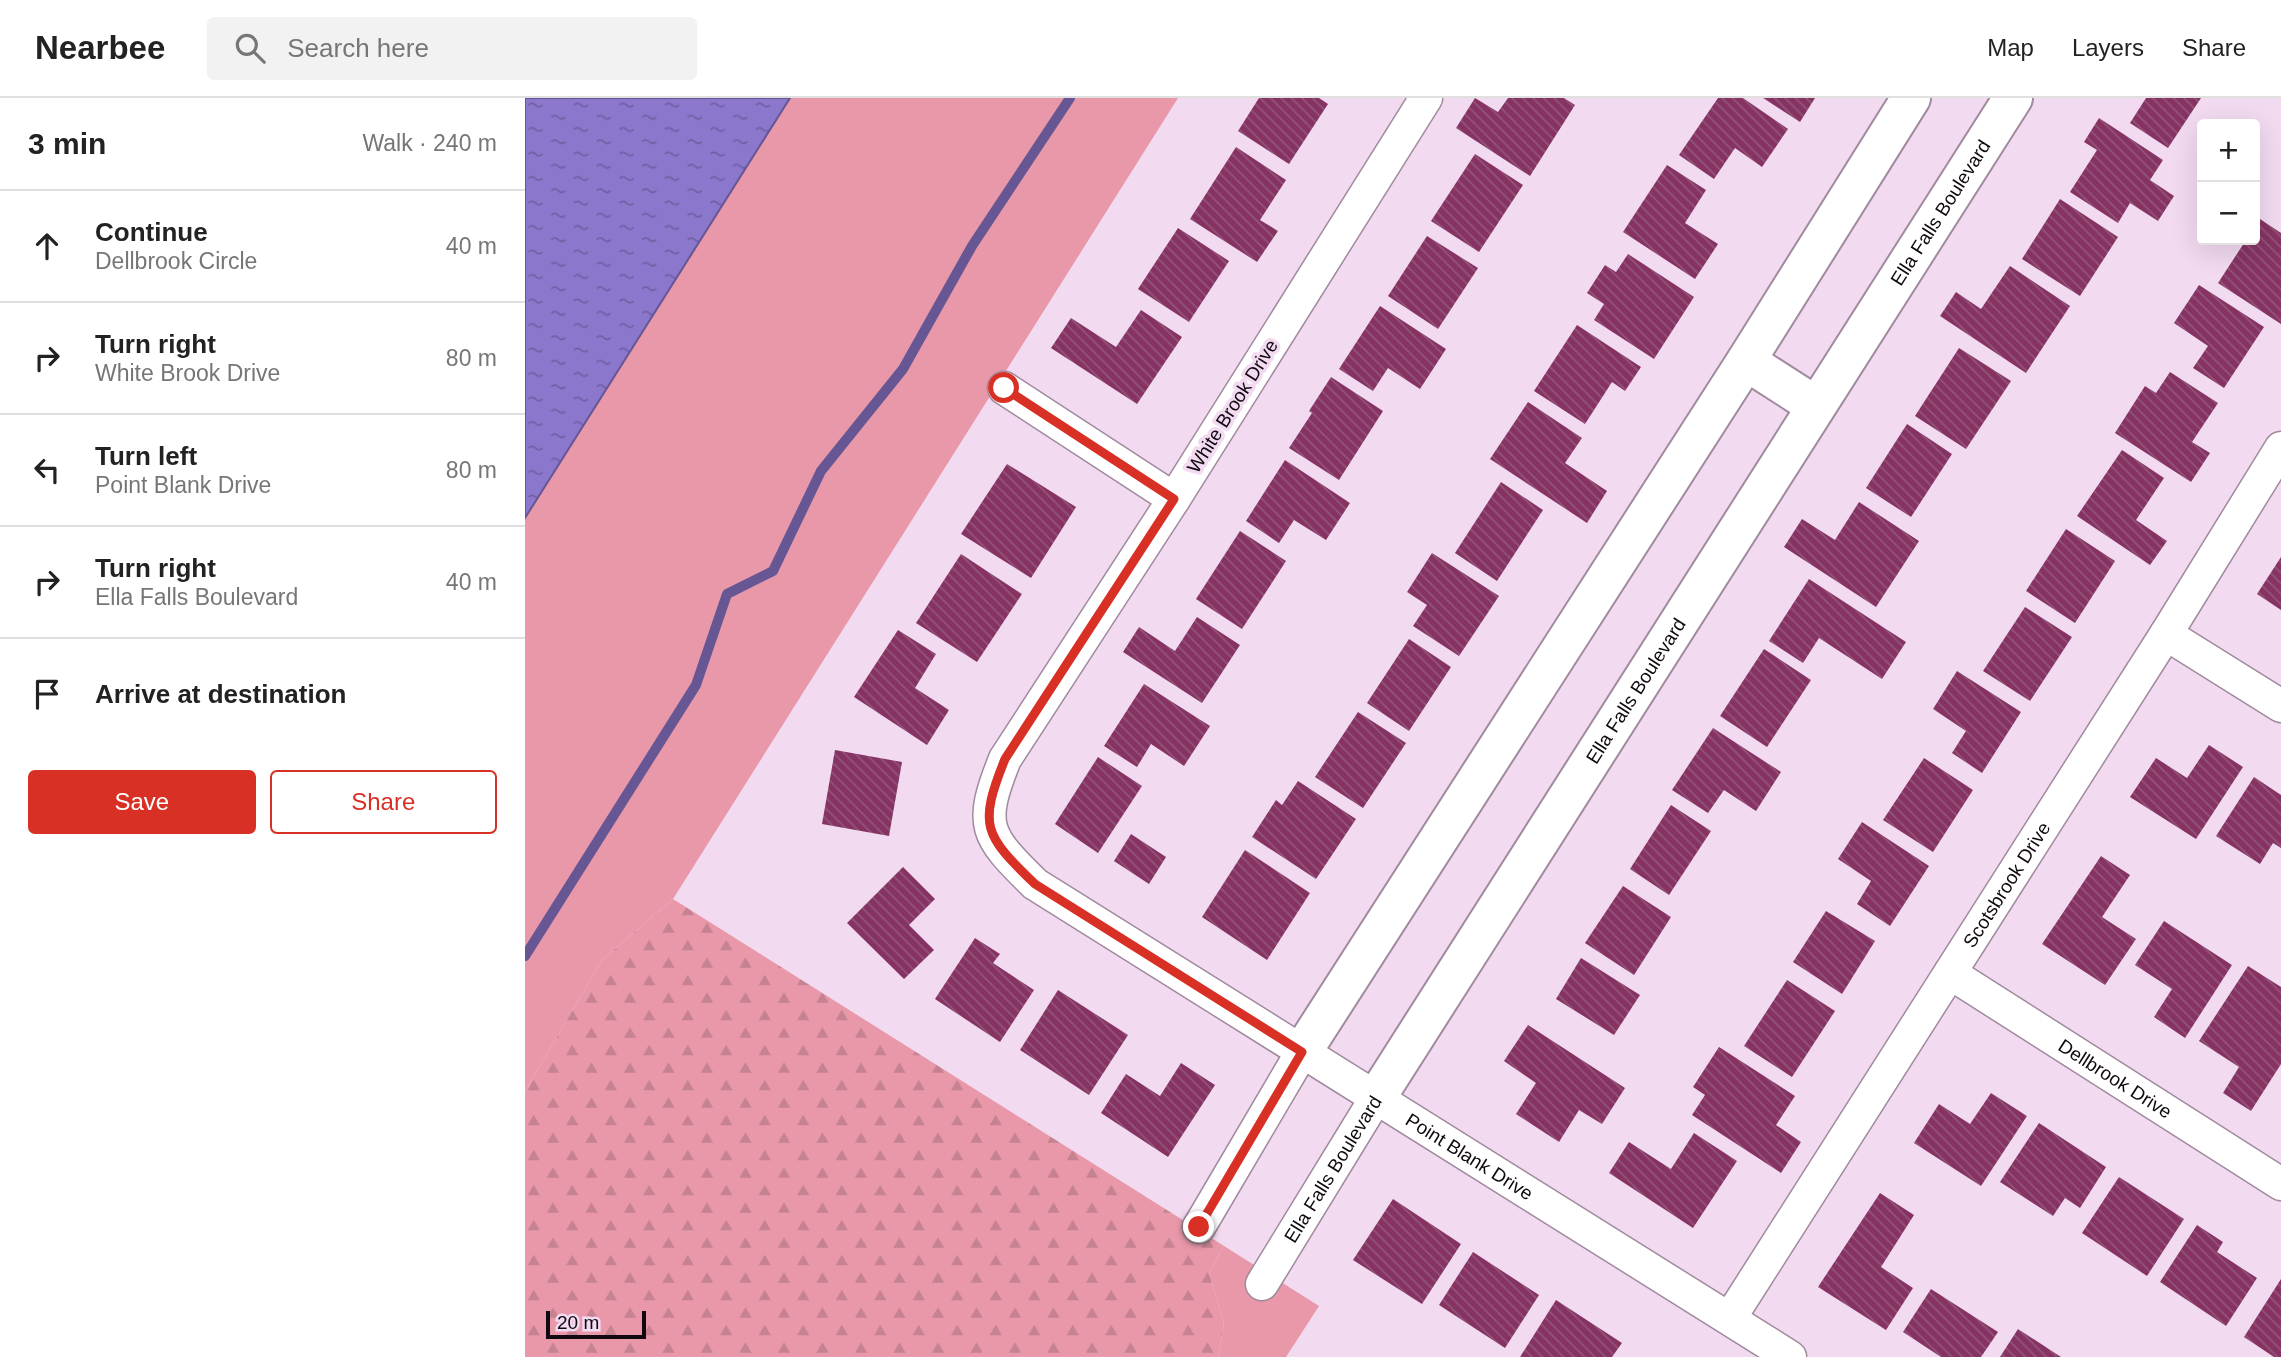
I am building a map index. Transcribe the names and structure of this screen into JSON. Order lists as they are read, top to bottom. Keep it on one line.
{"streets":{"street":["Ella Falls Boulevard","White Brook Drive","Scotsbrook Drive","Dellbrook Drive","Point Blank Drive"]},"crossings":[["Ella Falls Boulevard","Point Blank Drive"],["White Brook Drive","Point Blank Drive"],["Scotsbrook Drive","Dellbrook Drive"],["Scotsbrook Drive","Point Blank Drive"]],"scale_bar":"20 m","page":{"header":"Nearbee","search":"Search here","nav":["Map","Layers","Share"],"heading":["3 min","Walk · 240 m"],"map_buttons":["+","−"],"list":[["Continue","Dellbrook Circle","40 m"],["Turn right","White Brook Drive","80 m"],["Turn left","Point Blank Drive","80 m"],["Turn right","Ella Falls Boulevard","40 m"],"Arrive at destination"],"buttons":["Save","Share"],"scale":"20 m"}}
